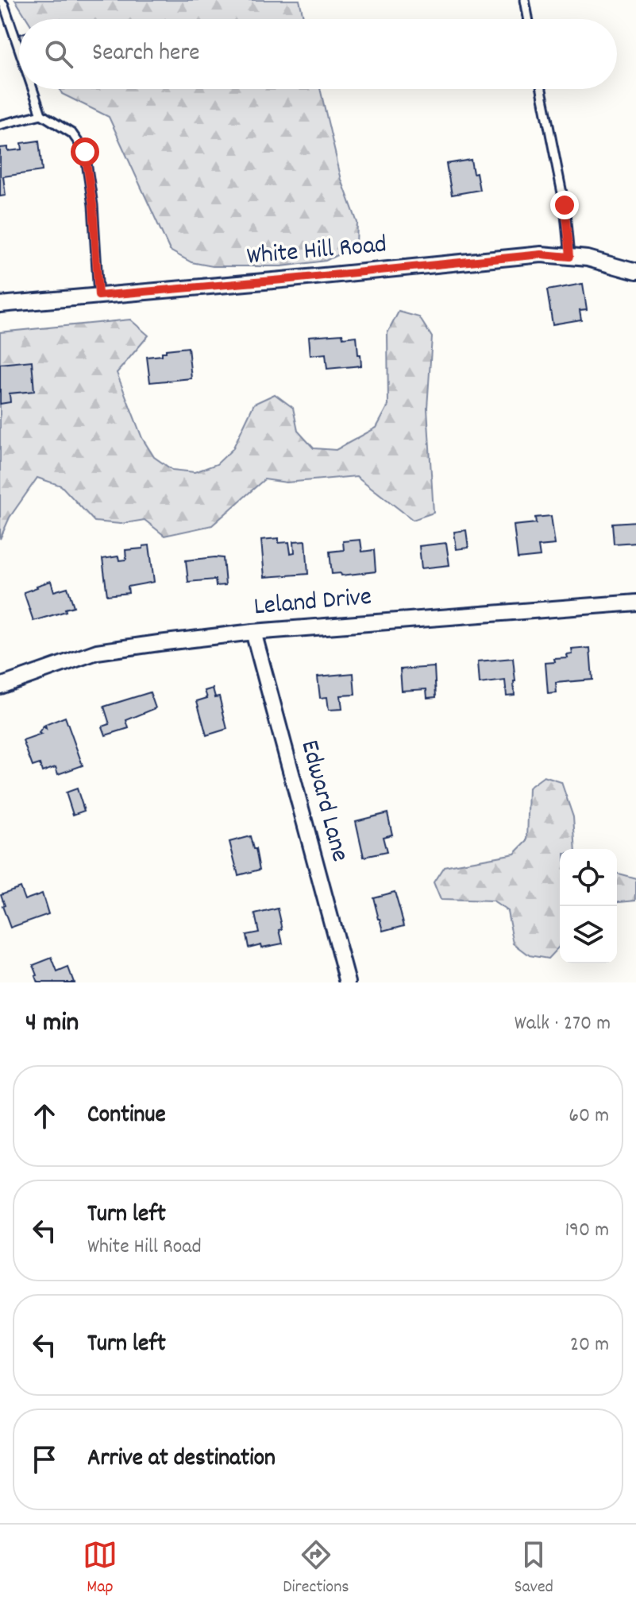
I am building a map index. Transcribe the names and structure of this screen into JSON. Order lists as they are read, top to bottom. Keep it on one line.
{"streets":{"street":["White Hill Road","Leland Drive","Edward Lane"]},"crossings":[["Leland Drive","Edward Lane"]],"page":{"search":"Search here","heading":["4 min","Walk · 270 m"],"list":[["Continue","60 m"],["Turn left","White Hill Road","190 m"],["Turn left","20 m"],"Arrive at destination"],"nav":["Map","Directions","Saved"]}}
